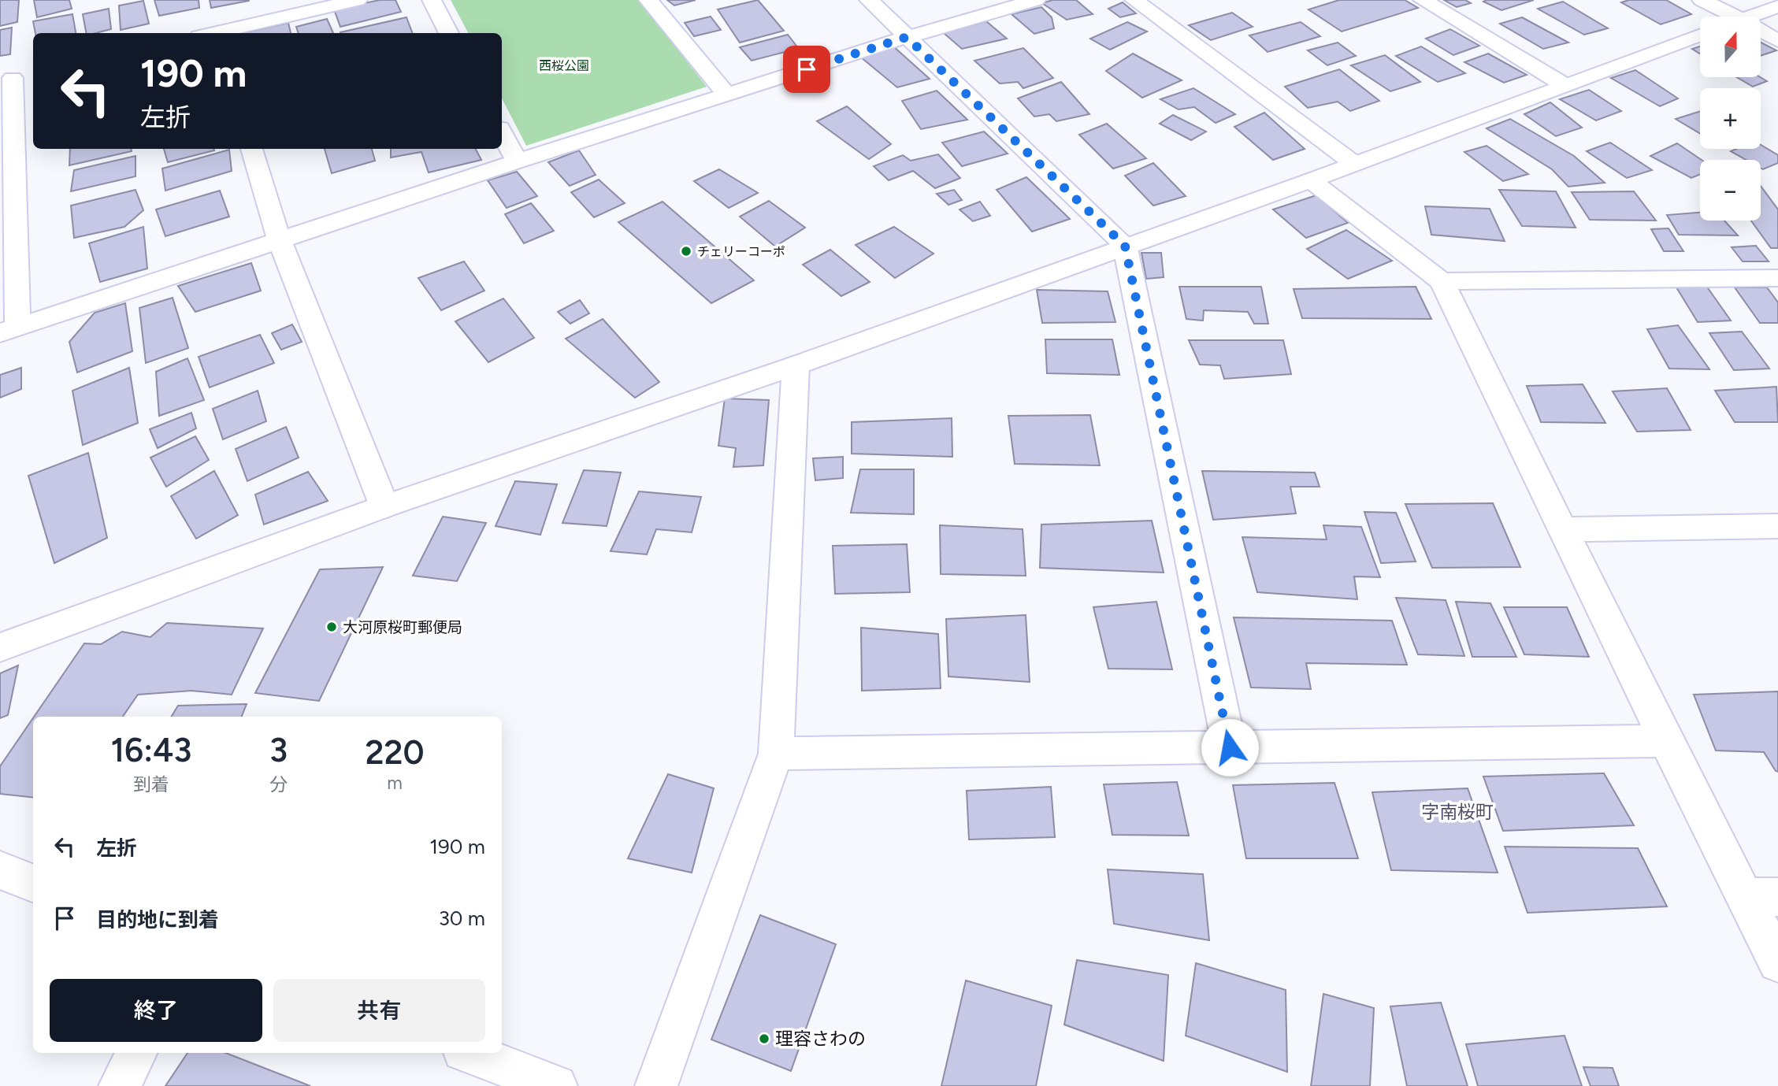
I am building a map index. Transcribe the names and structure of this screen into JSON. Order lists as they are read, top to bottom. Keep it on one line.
{"districts":["字南桜町"],"parks":["西桜公園"],"places":["チェリーコーポ","大河原桜町郵便局","理容さわの"],"north":"top","page":{"map_buttons":["+","−"],"turn":["190 m","左折"],"eta":["16:43","到着","3","分","220","m"],"list":[{"name":"左折","value":"190 m"},{"name":"目的地に到着","value":"30 m"}],"buttons":["終了","共有"]}}
